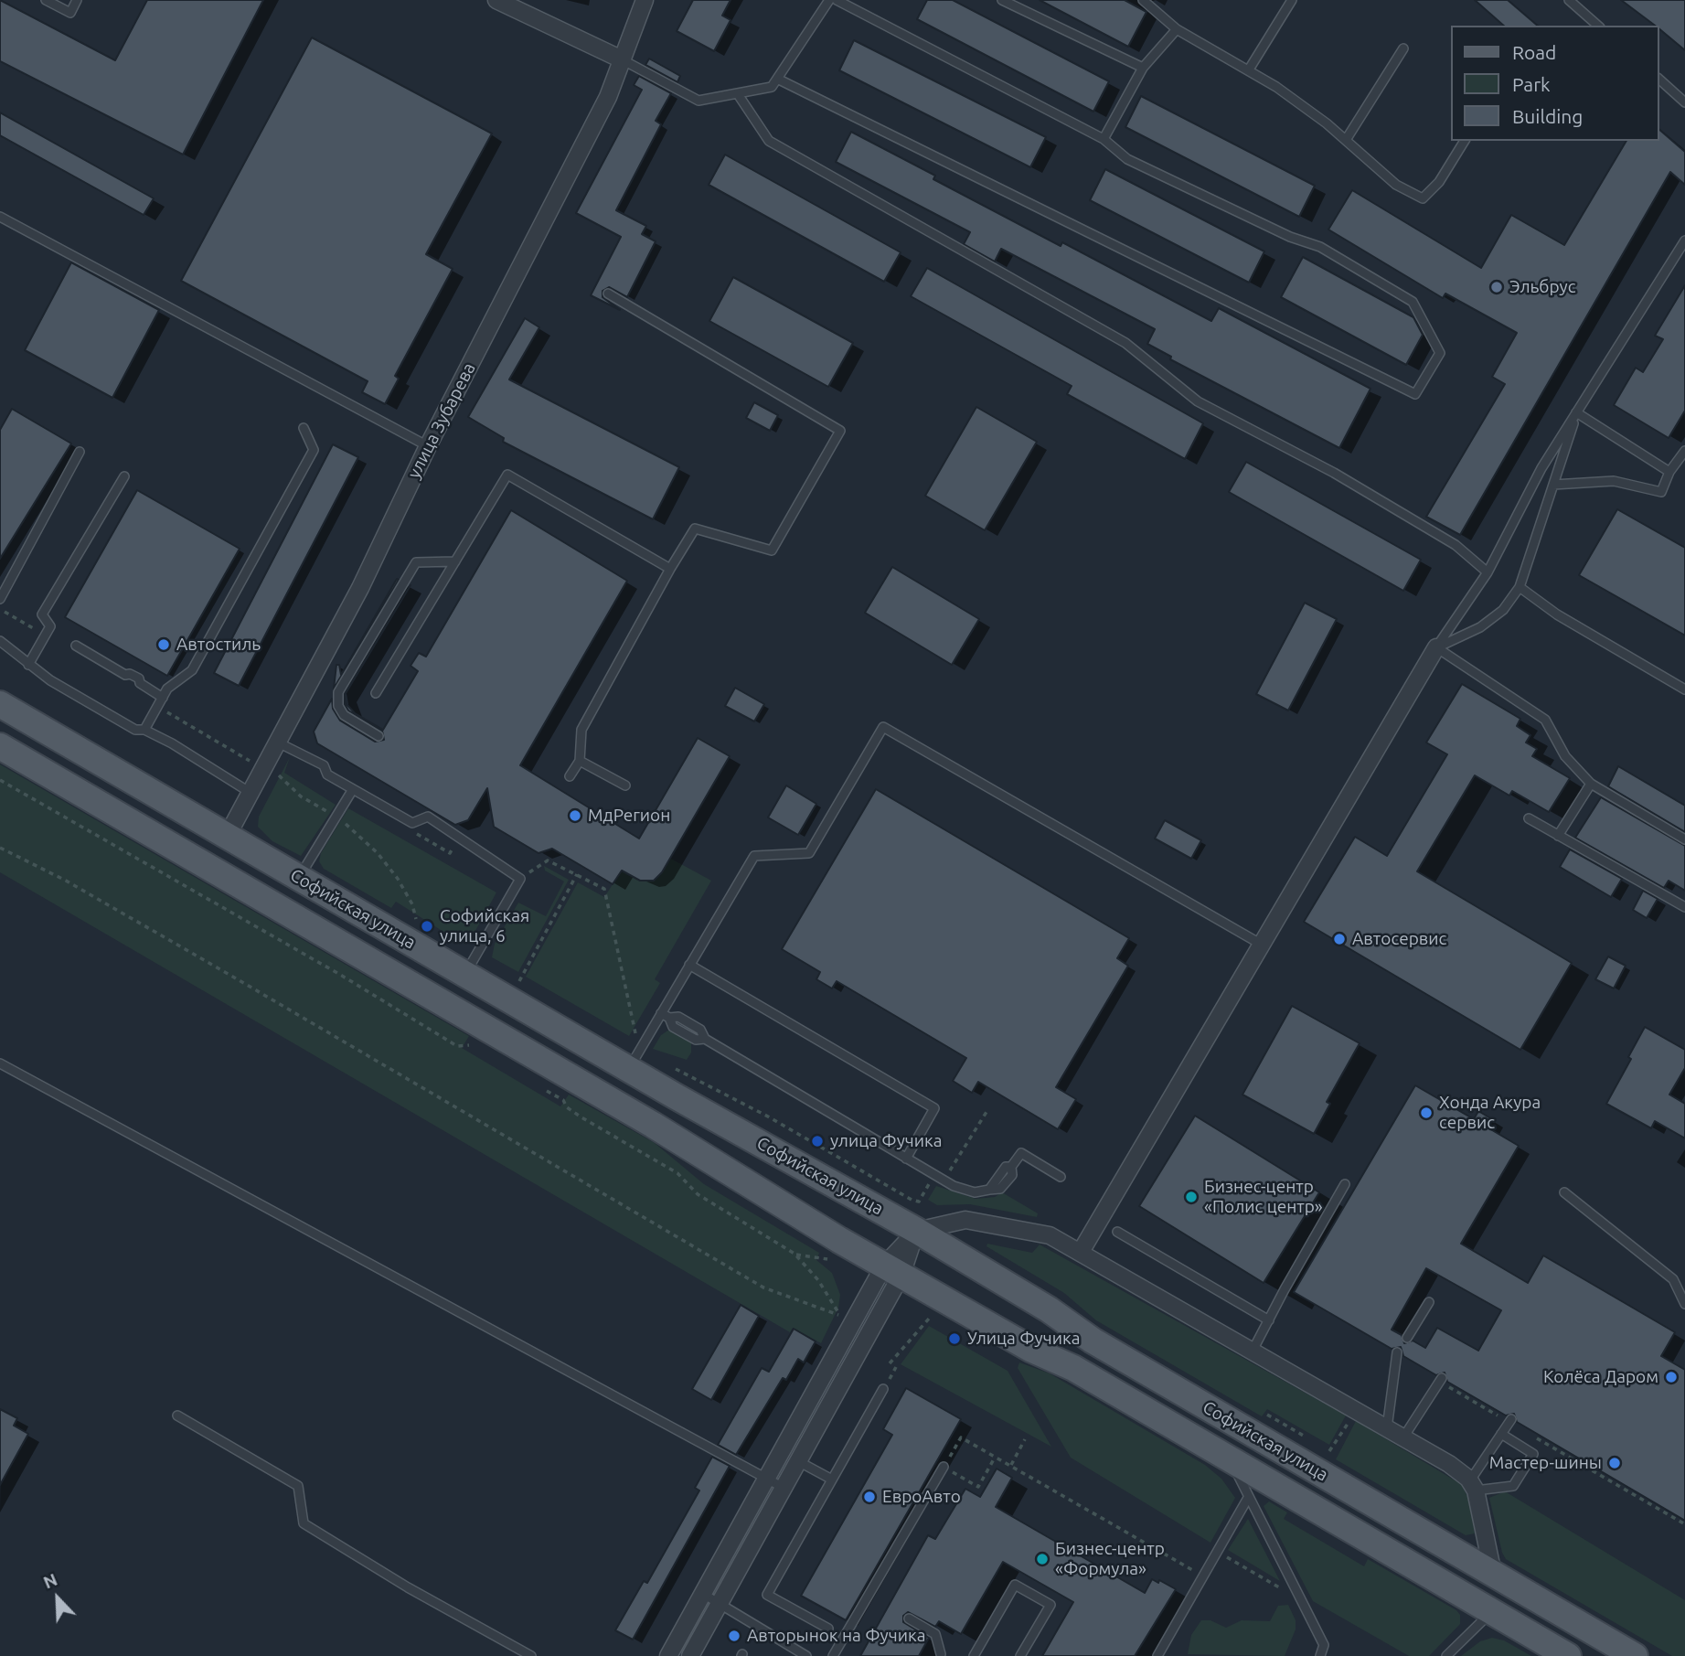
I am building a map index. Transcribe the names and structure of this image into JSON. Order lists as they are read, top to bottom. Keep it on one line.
{"streets":{"main road":["Софийская улица"],"street":["улица Зубарева"]},"crossings":[["улица Зубарева","Софийская улица"]],"places":["Эльбрус","Автостиль","МдРегион","Софийская улица, 6","Автосервис","Хонда Акура сервис","улица Фучика","Бизнес-центр «Полис центр»","Улица Фучика","Колёса Даром","Мастер-шины","ЕвроАвто","Бизнес-центр «Формула»","Авторынок на Фучика"],"legend":["Road","Park","Building"],"north":"top left"}
